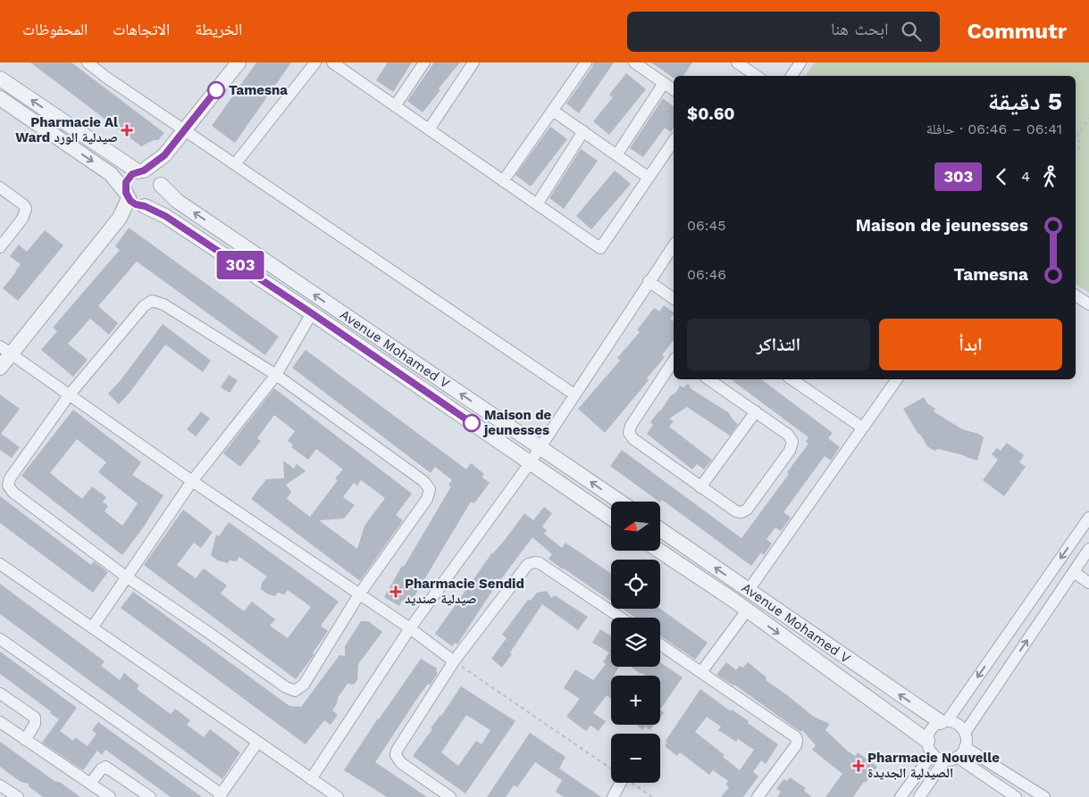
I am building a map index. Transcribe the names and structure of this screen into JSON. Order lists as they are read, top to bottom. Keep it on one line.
{"streets":{"street":["Avenue Mohamed V"]},"places":{"other":["Tamesna","Maison de jeunesses"],"health":["Pharmacie Al Ward صيدلية الورد","Pharmacie Sendid صيدلية صنديد","Pharmacie Nouvelle الصيدلية الجديدة"]},"lines":["bus line 303"],"north":"left","page":{"header":"Commutr","search":"ابحث هنا","nav":["الخريطة","الاتجاهات","المحفوظات"],"on_map":"303","heading":["5 دقيقة","06:41 – 06:46 · حافلة","$0.60"],"legs":["4","303"],"list":[{"name":"Maison de jeunesses","value":"06:45"},{"name":"Tamesna","value":"06:46"}],"buttons":["ابدأ","التذاكر"],"map_buttons":["+","−"]}}
